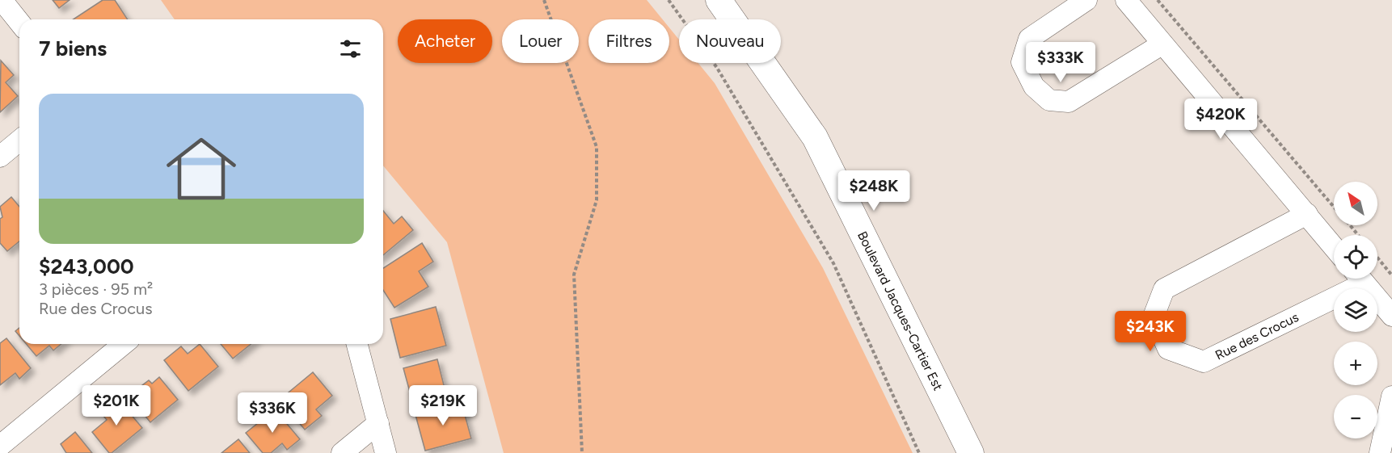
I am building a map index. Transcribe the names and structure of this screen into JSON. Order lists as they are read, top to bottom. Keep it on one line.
{"streets":{"main road":["Boulevard Jacques-Cartier Est"],"street":["Rue des Crocus"]},"north":"top left","page":{"chip":["Acheter","Louer","Filtres","Nouveau"],"heading":"7 biens","price":["$333K","$420K","$248K","$243K","$201K","$219K","$336K"],"list":[{"name":"$243,000","note":"3 pièces · 95 m² · Rue des Crocus"}],"map_buttons":["+","−"]}}
